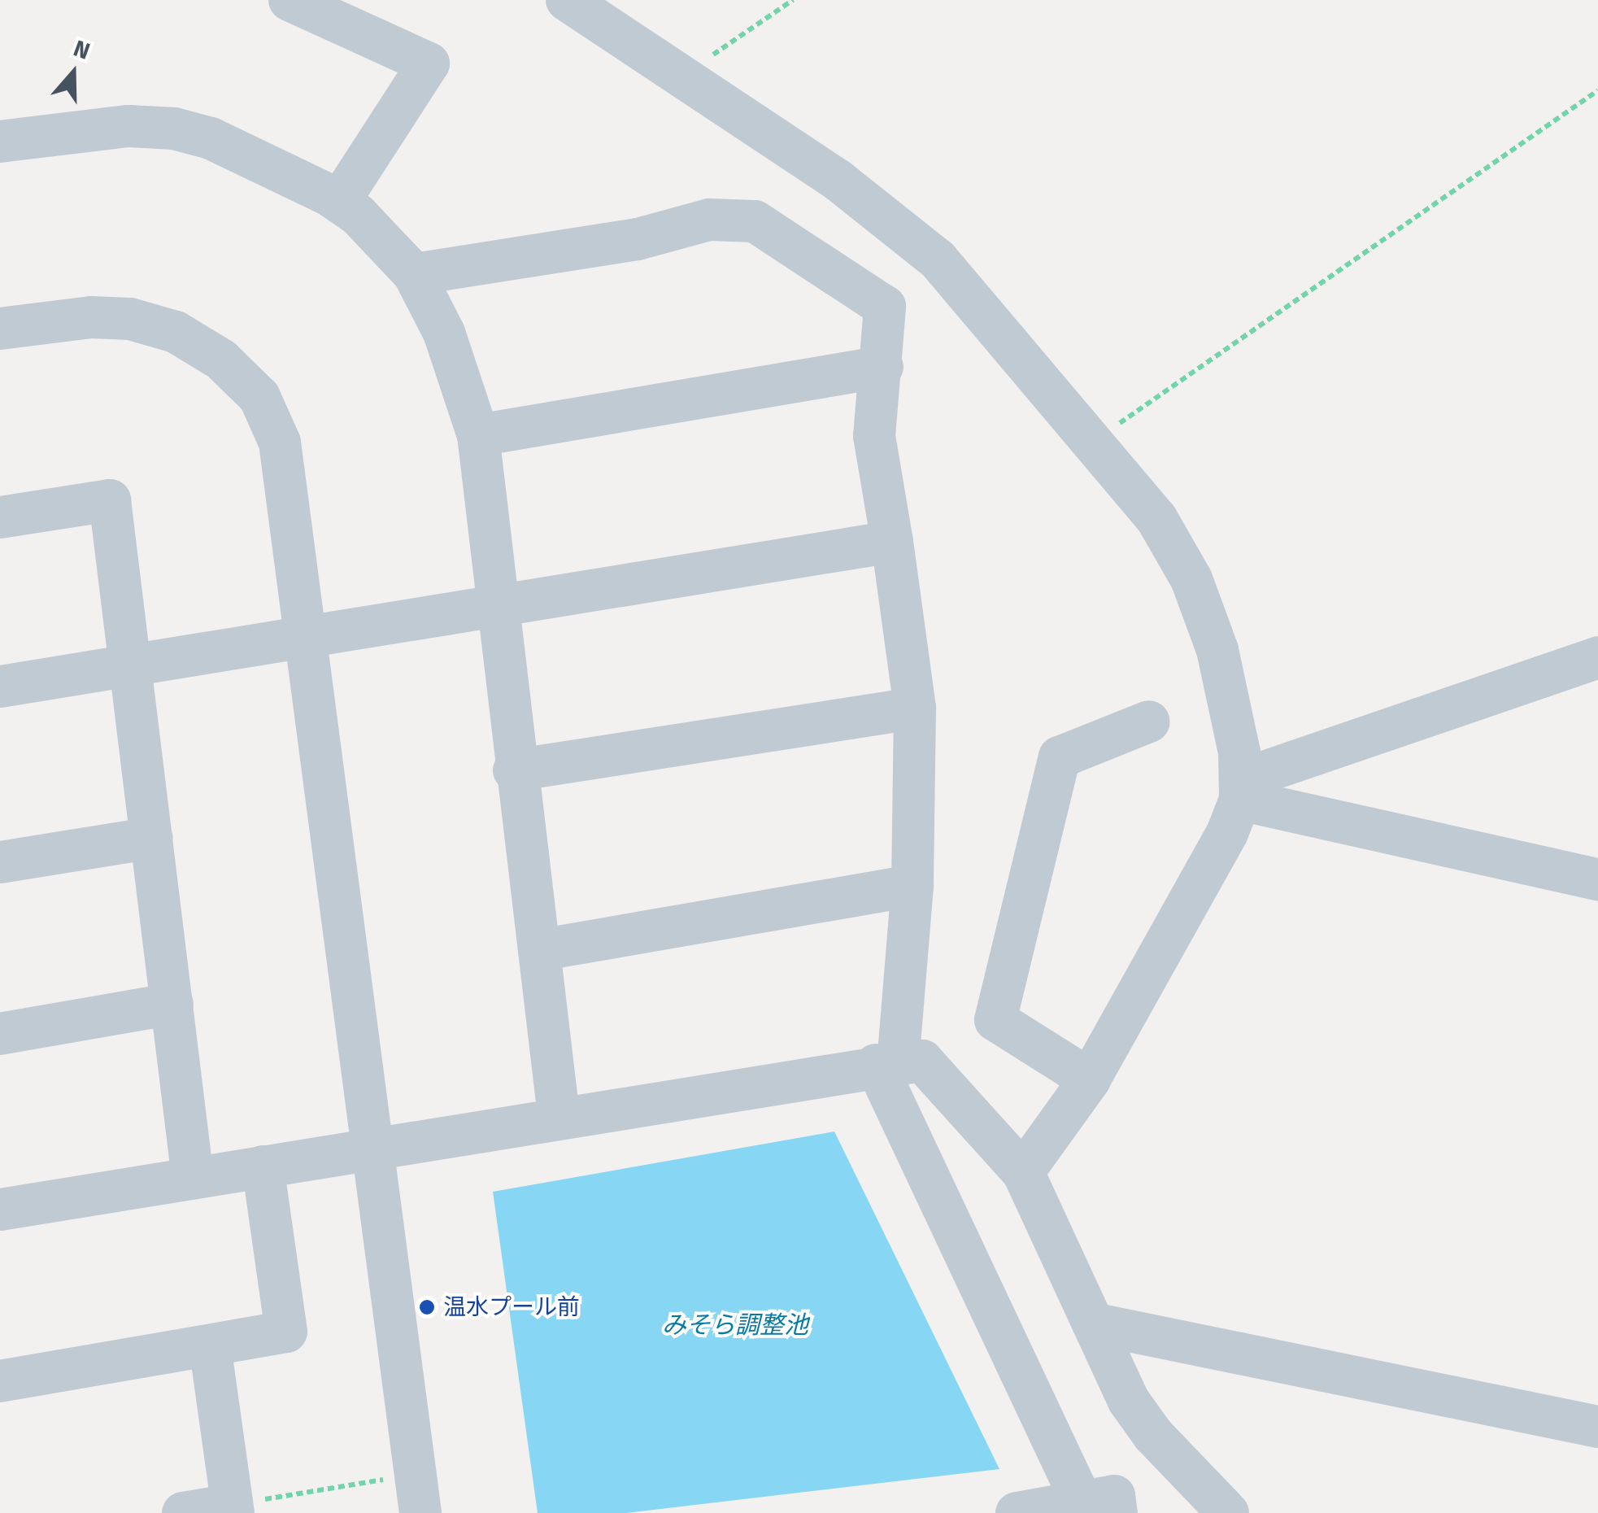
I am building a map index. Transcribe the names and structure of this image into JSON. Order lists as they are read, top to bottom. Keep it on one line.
{"water":["みそら調整池"],"places":["温水プール前"],"north":"top"}
